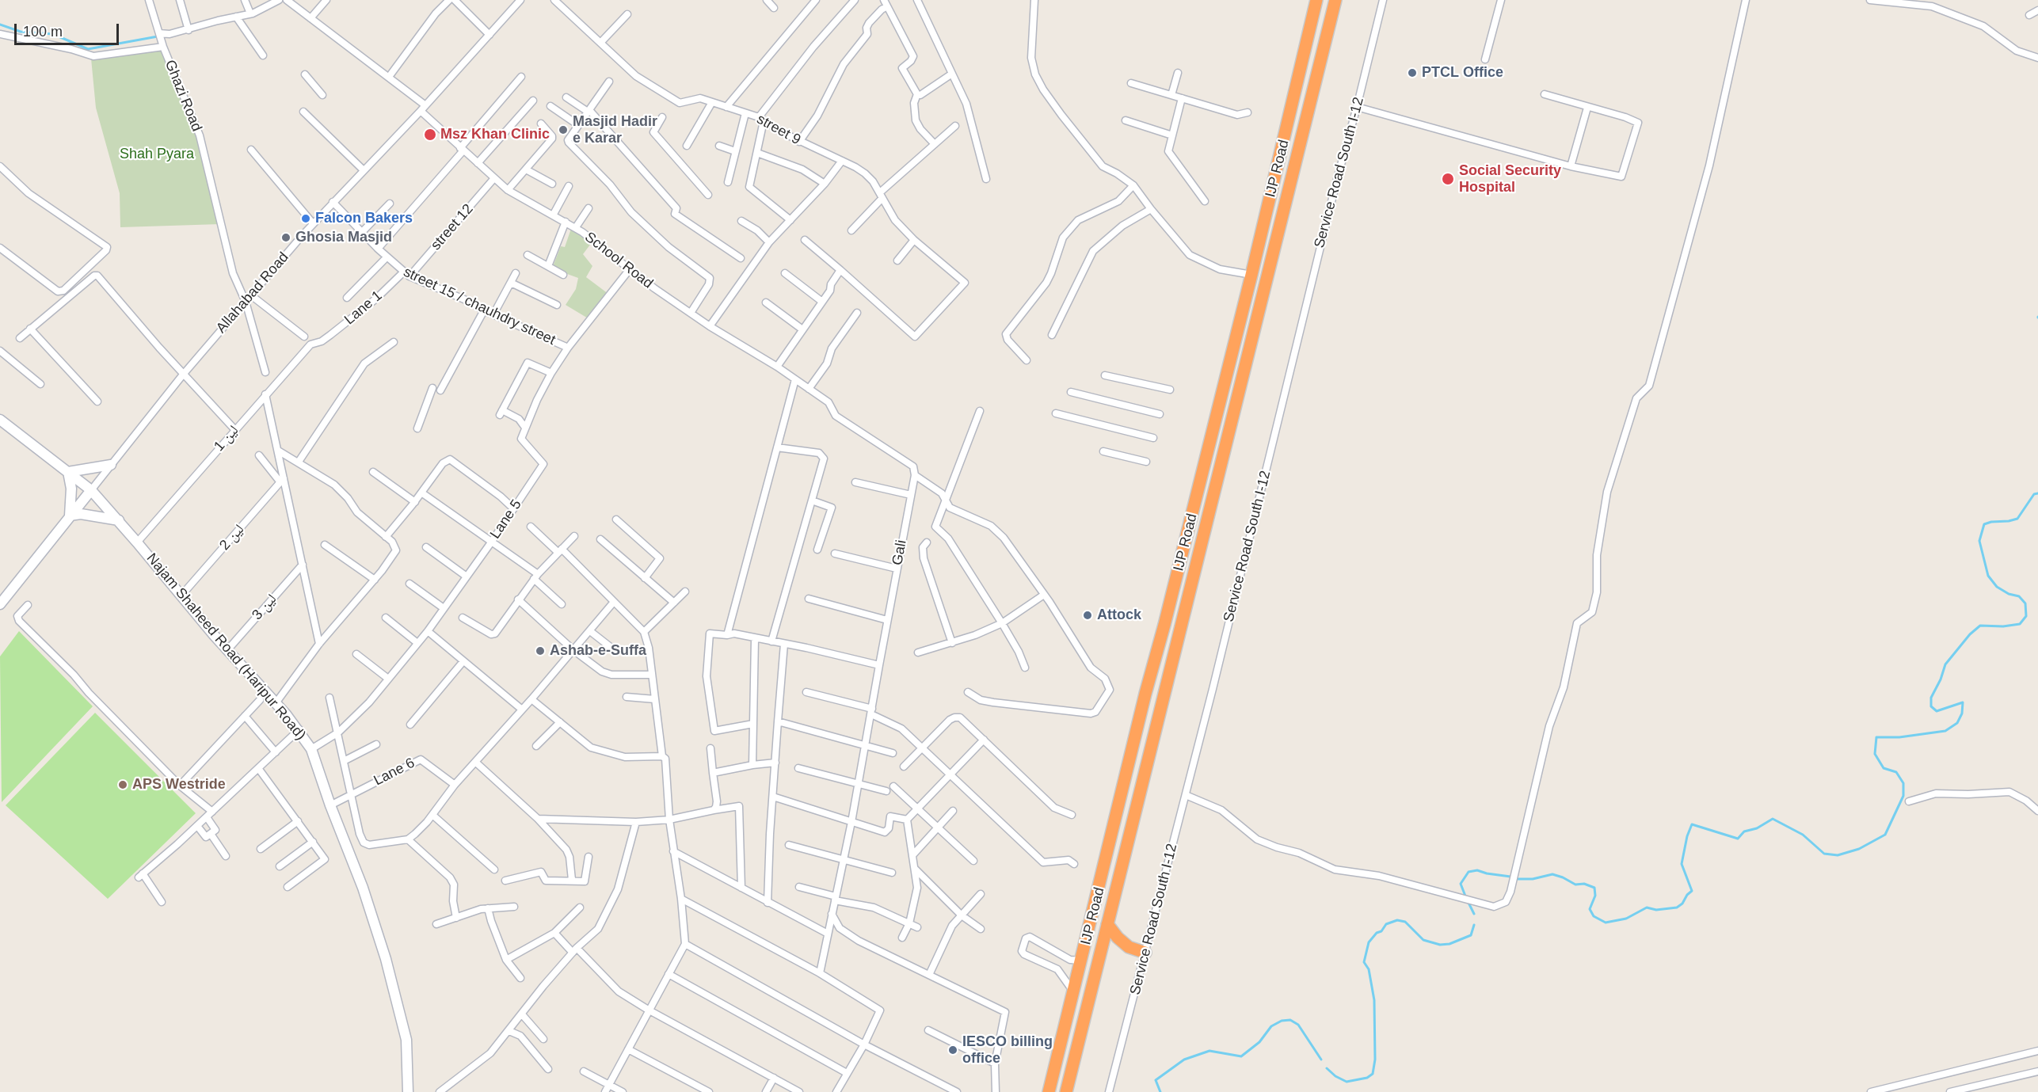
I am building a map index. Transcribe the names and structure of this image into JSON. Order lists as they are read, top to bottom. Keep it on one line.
{"streets":{"highway":["IJP Road"],"main road":["Najam Shaheed Road (Haripur Road)"],"street":["Ghazi Road","street 9","Service Road South I-12","street 12","School Road","Allahabad Road","street 15 / chauhdry street","Lane 1","لین 1","Lane 5","لین 2","Gali","لین 3","Lane 6"]},"crossings":[["Ghazi Road","Allahabad Road"],["street 12","School Road"],["street 12","street 15 / chauhdry street"],["street 12","Lane 1"],["School Road","Allahabad Road"],["School Road","Gali"],["Allahabad Road","street 15 / chauhdry street"],["Allahabad Road","Najam Shaheed Road (Haripur Road)"],["street 15 / chauhdry street","Lane 1"],["Lane 1","لین 1"],["لین 1","Najam Shaheed Road (Haripur Road)"],["Lane 5","Najam Shaheed Road (Haripur Road)"],["لین 2","Najam Shaheed Road (Haripur Road)"],["لین 3","Najam Shaheed Road (Haripur Road)"],["Najam Shaheed Road (Haripur Road)","Lane 6"]],"parks":["Shah Pyara"],"places":["PTCL Office","Masjid Hadir e Karar","Msz Khan Clinic","Social Security Hospital","Falcon Bakers","Ghosia Masjid","Attock","Ashab-e-Suffa","APS Westride","IESCO billing office"],"scale_bar":"100 m"}
